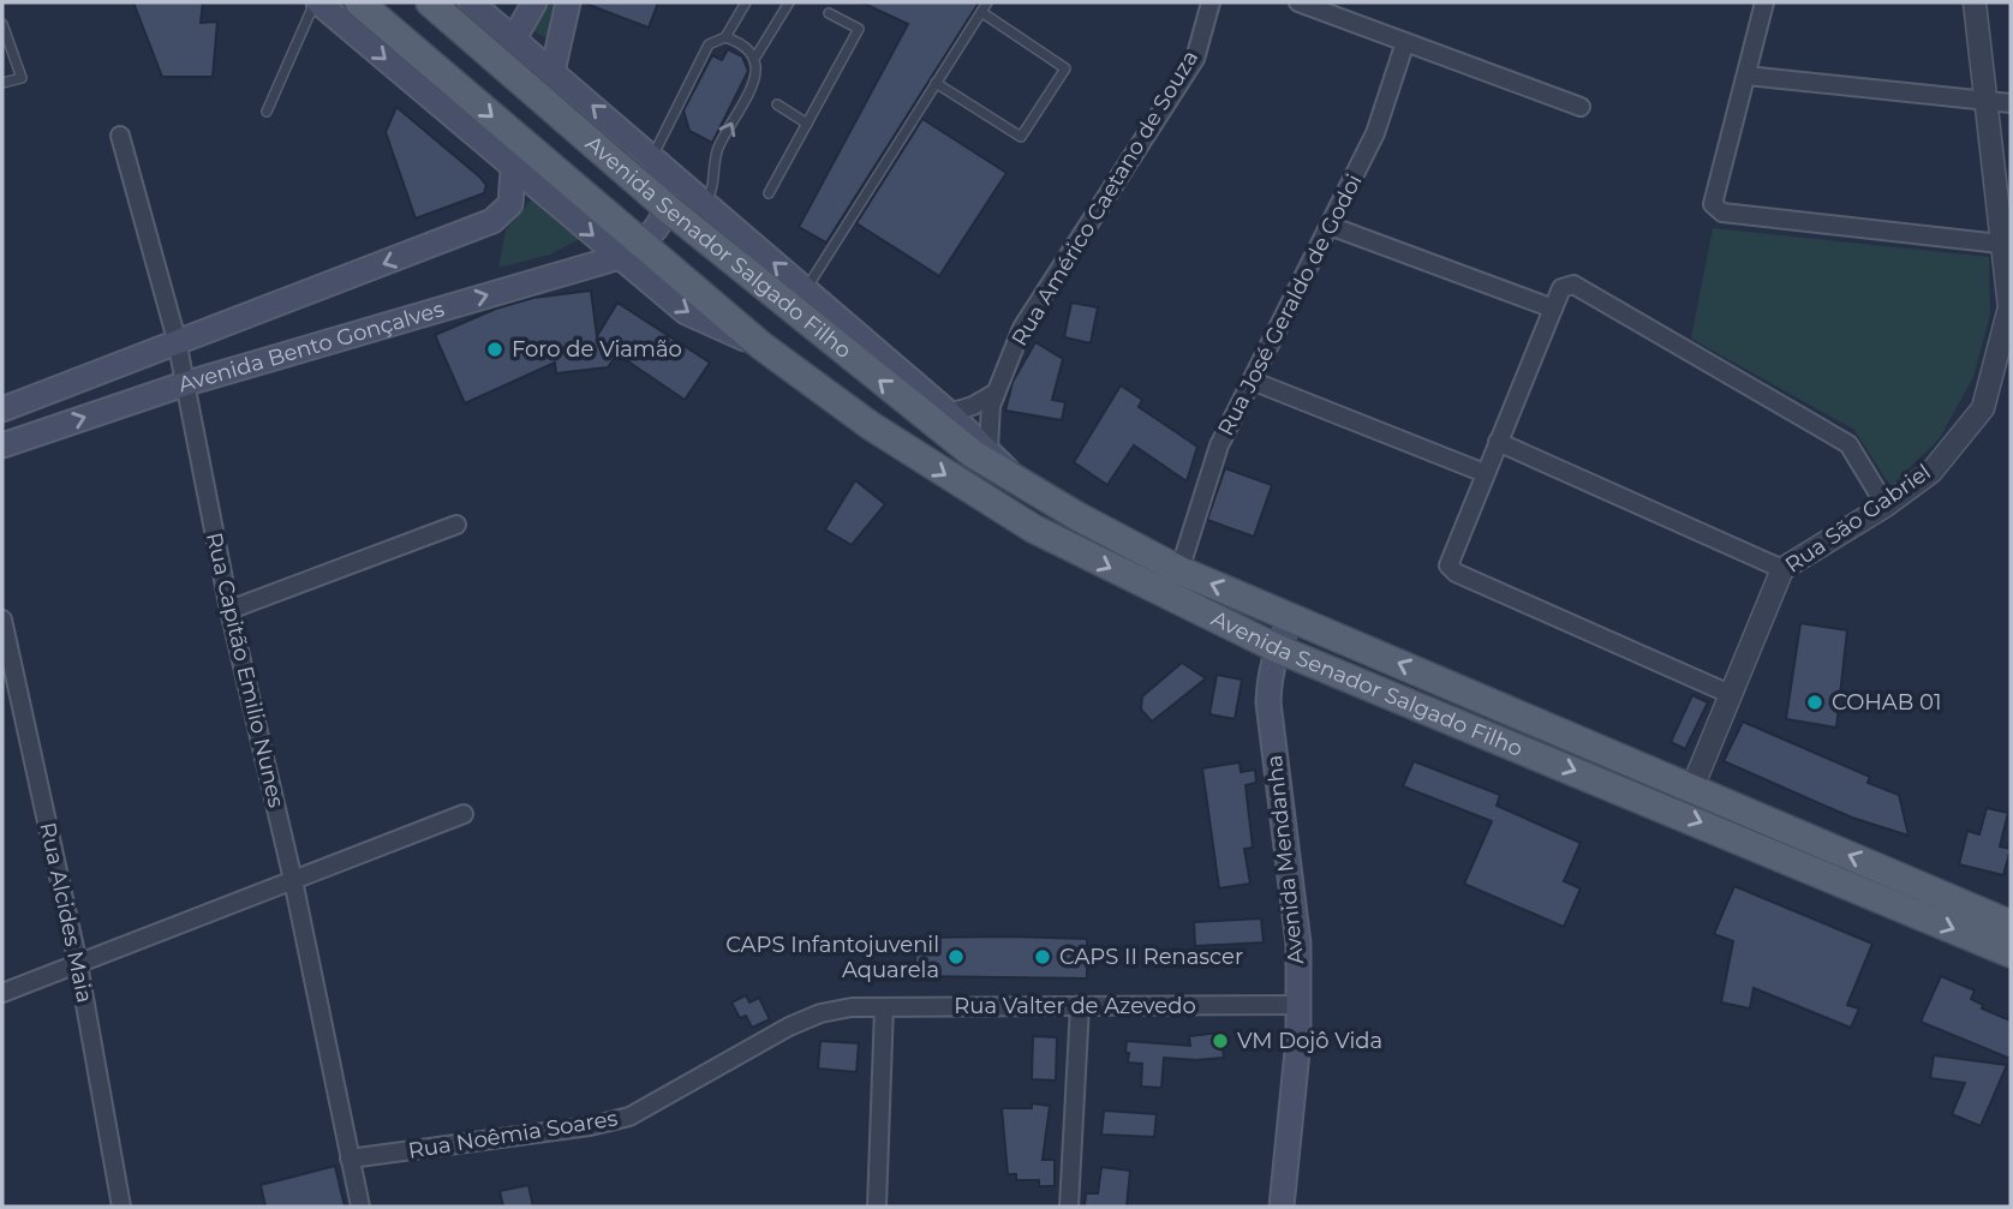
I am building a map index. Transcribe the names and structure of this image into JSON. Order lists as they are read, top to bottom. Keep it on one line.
{"streets":{"main road":["Avenida Senador Salgado Filho","Avenida Bento Gonçalves","Avenida Mendanha"],"street":["Rua Américo Caetano de Souza","Rua José Geraldo de Godoi","Rua São Gabriel","Rua Capitão Emilio Nunes","Rua Alcides Maia","Rua Valter de Azevedo","Rua Noêmia Soares"]},"crossings":[["Rua Américo Caetano de Souza","Avenida Senador Salgado Filho"],["Avenida Senador Salgado Filho","Rua José Geraldo de Godoi"],["Avenida Senador Salgado Filho","Avenida Bento Gonçalves"],["Avenida Senador Salgado Filho","Rua São Gabriel"],["Avenida Senador Salgado Filho","Avenida Mendanha"],["Avenida Bento Gonçalves","Rua Capitão Emilio Nunes"],["Rua Capitão Emilio Nunes","Rua Noêmia Soares"],["Avenida Mendanha","Rua Valter de Azevedo"],["Rua Valter de Azevedo","Rua Noêmia Soares"]],"places":["Foro de Viamão","COHAB 01","CAPS Infantojuvenil Aquarela","CAPS II Renascer","VM Dojô Vida"]}
